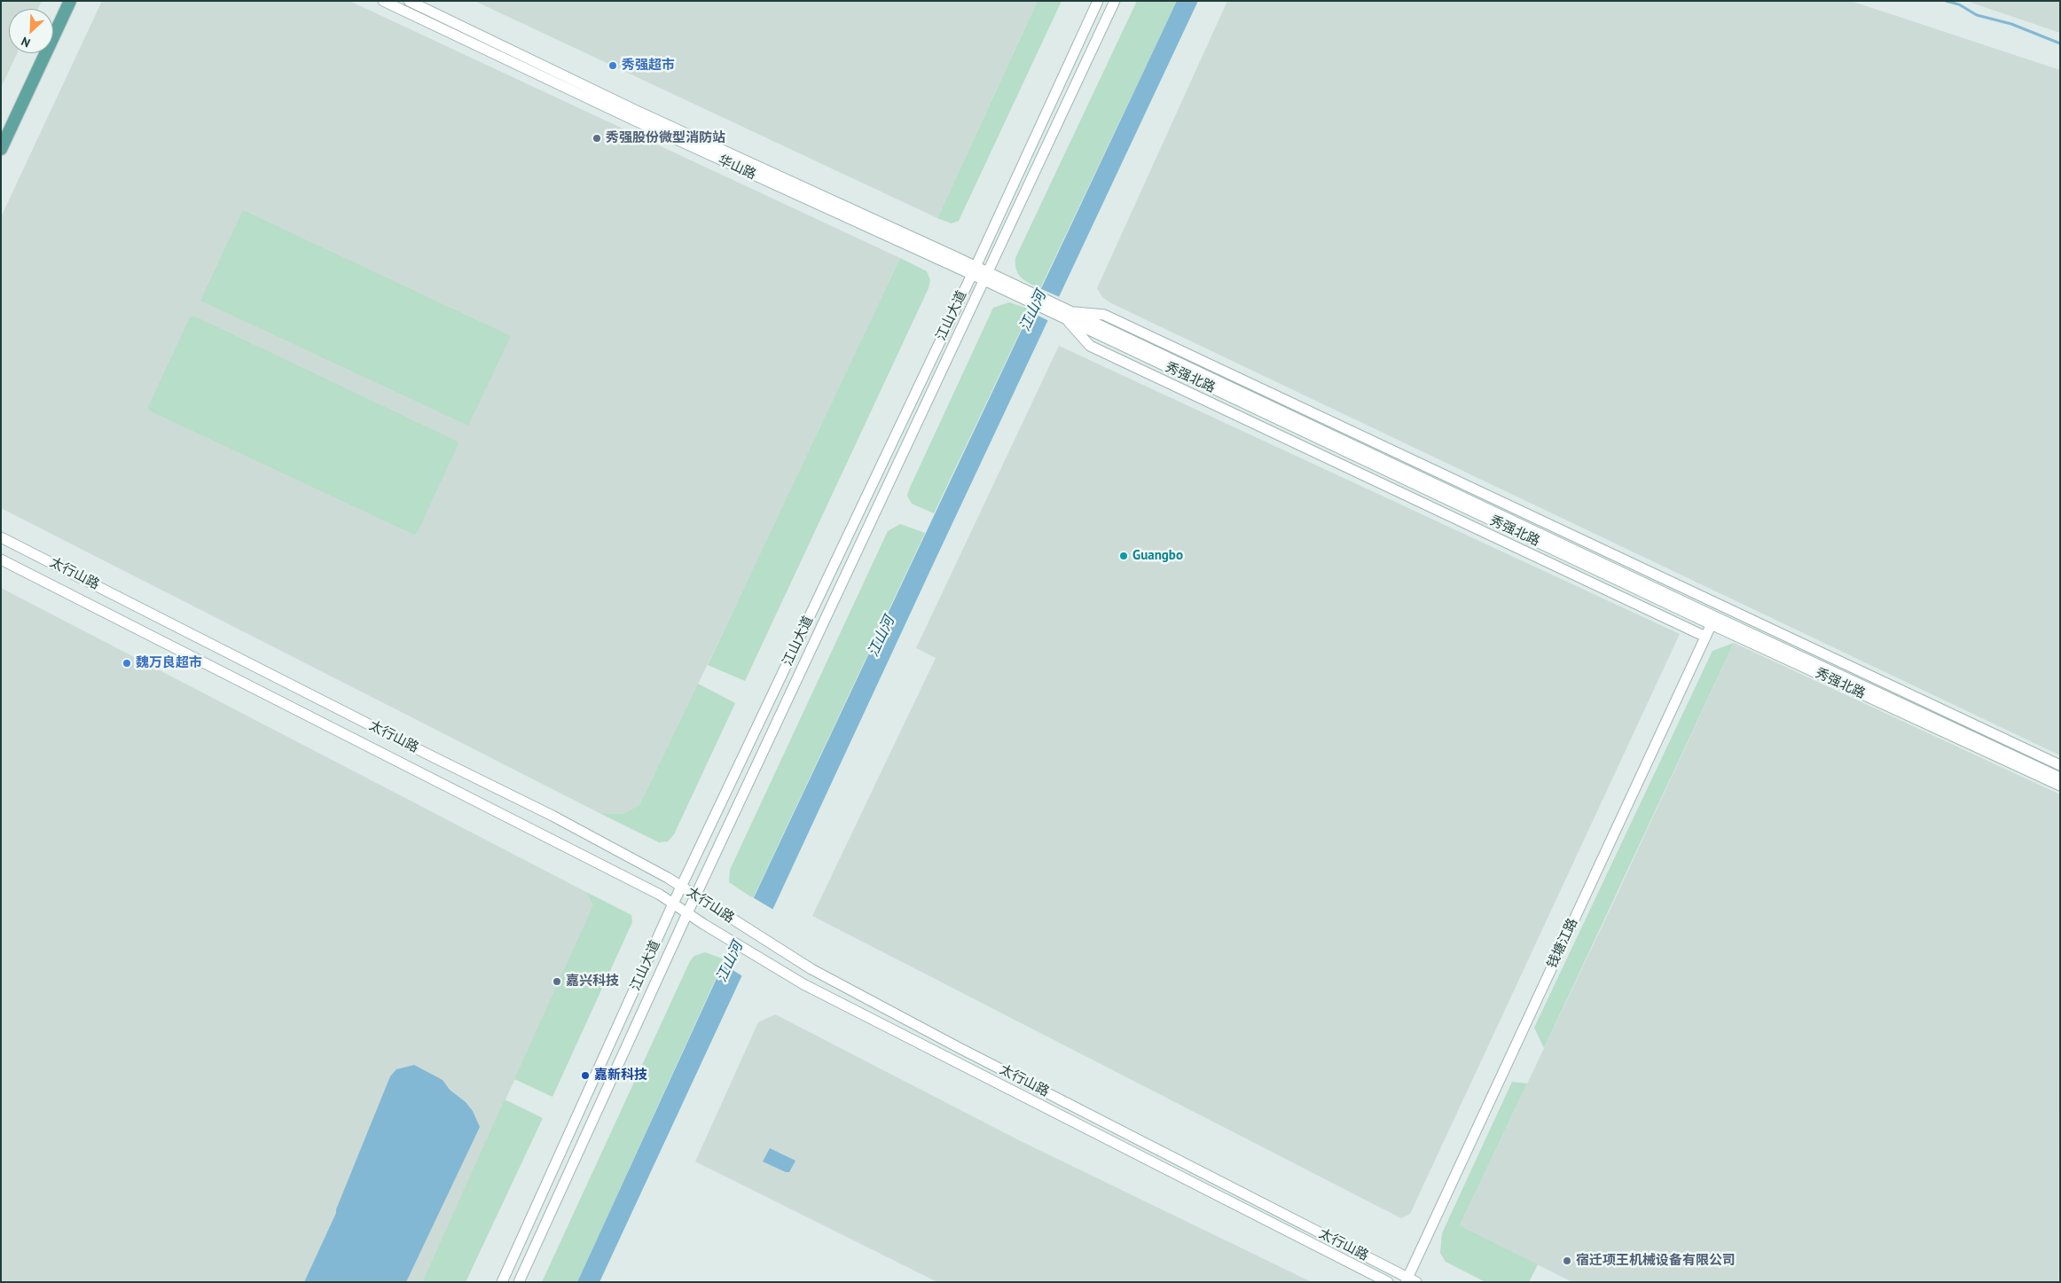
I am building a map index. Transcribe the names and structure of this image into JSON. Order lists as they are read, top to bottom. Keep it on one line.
{"streets":{"street":["华山路","江山大道","秀强北路","太行山路","钱塘江路"]},"crossings":[["华山路","江山大道"],["华山路","秀强北路"],["江山大道","秀强北路"],["江山大道","太行山路"],["秀强北路","钱塘江路"],["太行山路","钱塘江路"]],"water":["江山河"],"places":["秀强超市","秀强股份微型消防站","Guangbo","魏万良超市","嘉兴科技","嘉新科技","宿迁项王机械设备有限公司"],"north":"bottom left"}
